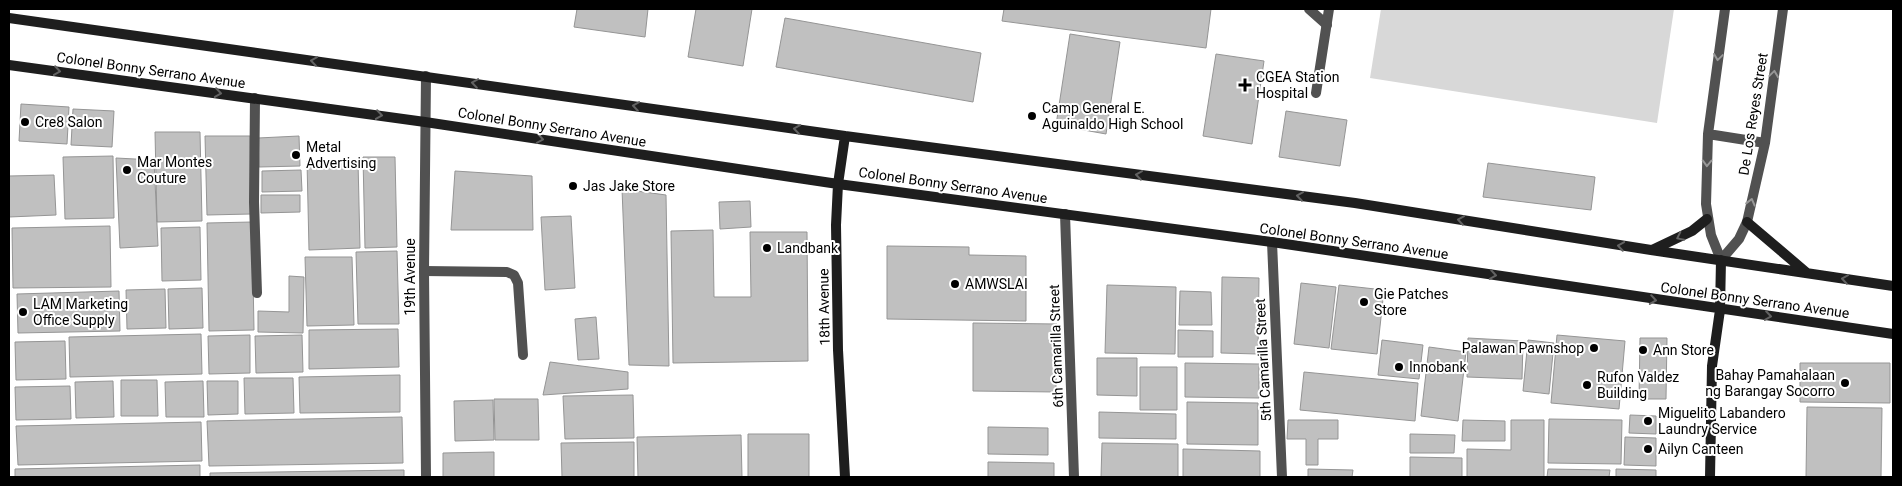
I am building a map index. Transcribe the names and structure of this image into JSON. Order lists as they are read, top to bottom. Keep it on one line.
{"streets":{"main road":["Colonel Bonny Serrano Avenue","18th Avenue"],"street":["De Los Reyes Street","19th Avenue","6th Camarilla Street","5th Camarilla Street"]},"crossings":[["Colonel Bonny Serrano Avenue","19th Avenue"],["Colonel Bonny Serrano Avenue","18th Avenue"],["Colonel Bonny Serrano Avenue","6th Camarilla Street"],["Colonel Bonny Serrano Avenue","5th Camarilla Street"]],"places":{"health":["CGEA Station Hospital"],"other":["Camp General E. Aguinaldo High School","Cre8 Salon","Metal Advertising","Mar Montes Couture","Jas Jake Store","Landbank","AMWSLAI","Gie Patches Store","LAM Marketing Office Supply","Palawan Pawnshop","Ann Store","Innobank","Bahay Pamahalaan ng Barangay Socorro","Rufon Valdez Building","Miguelito Labandero Laundry Service","Ailyn Canteen"]}}
